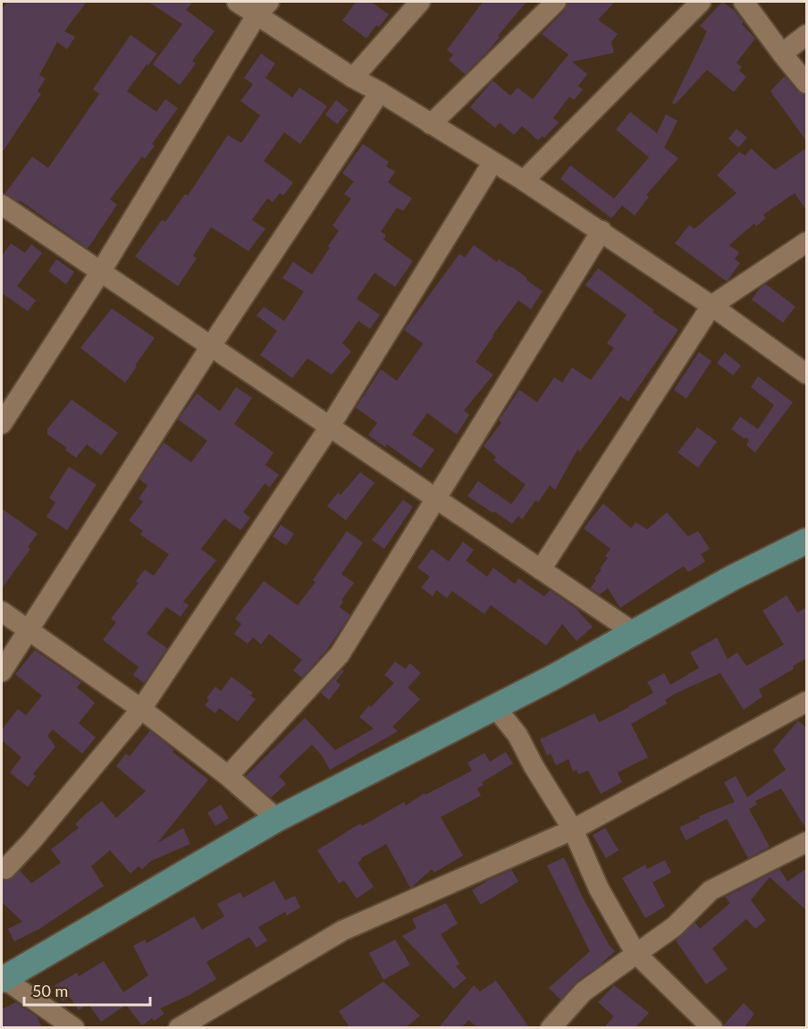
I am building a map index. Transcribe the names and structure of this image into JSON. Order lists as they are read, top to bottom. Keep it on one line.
{"scale_bar":"50 m"}
